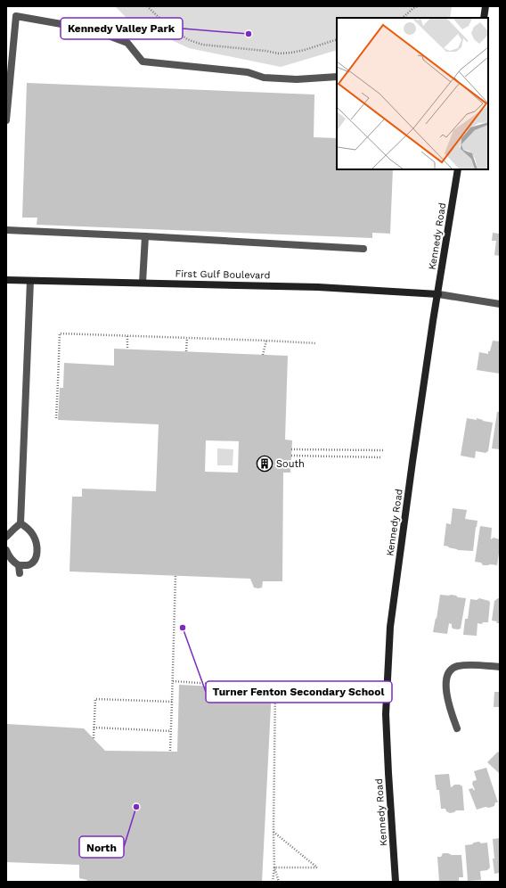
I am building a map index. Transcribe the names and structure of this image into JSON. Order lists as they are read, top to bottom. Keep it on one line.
{"streets":{"main road":["Kennedy Road","First Gulf Boulevard"]},"crossings":[["Kennedy Road","First Gulf Boulevard"]],"places":{"other":["Kennedy Valley Park","Turner Fenton Secondary School","North"],"building":["South"]}}
